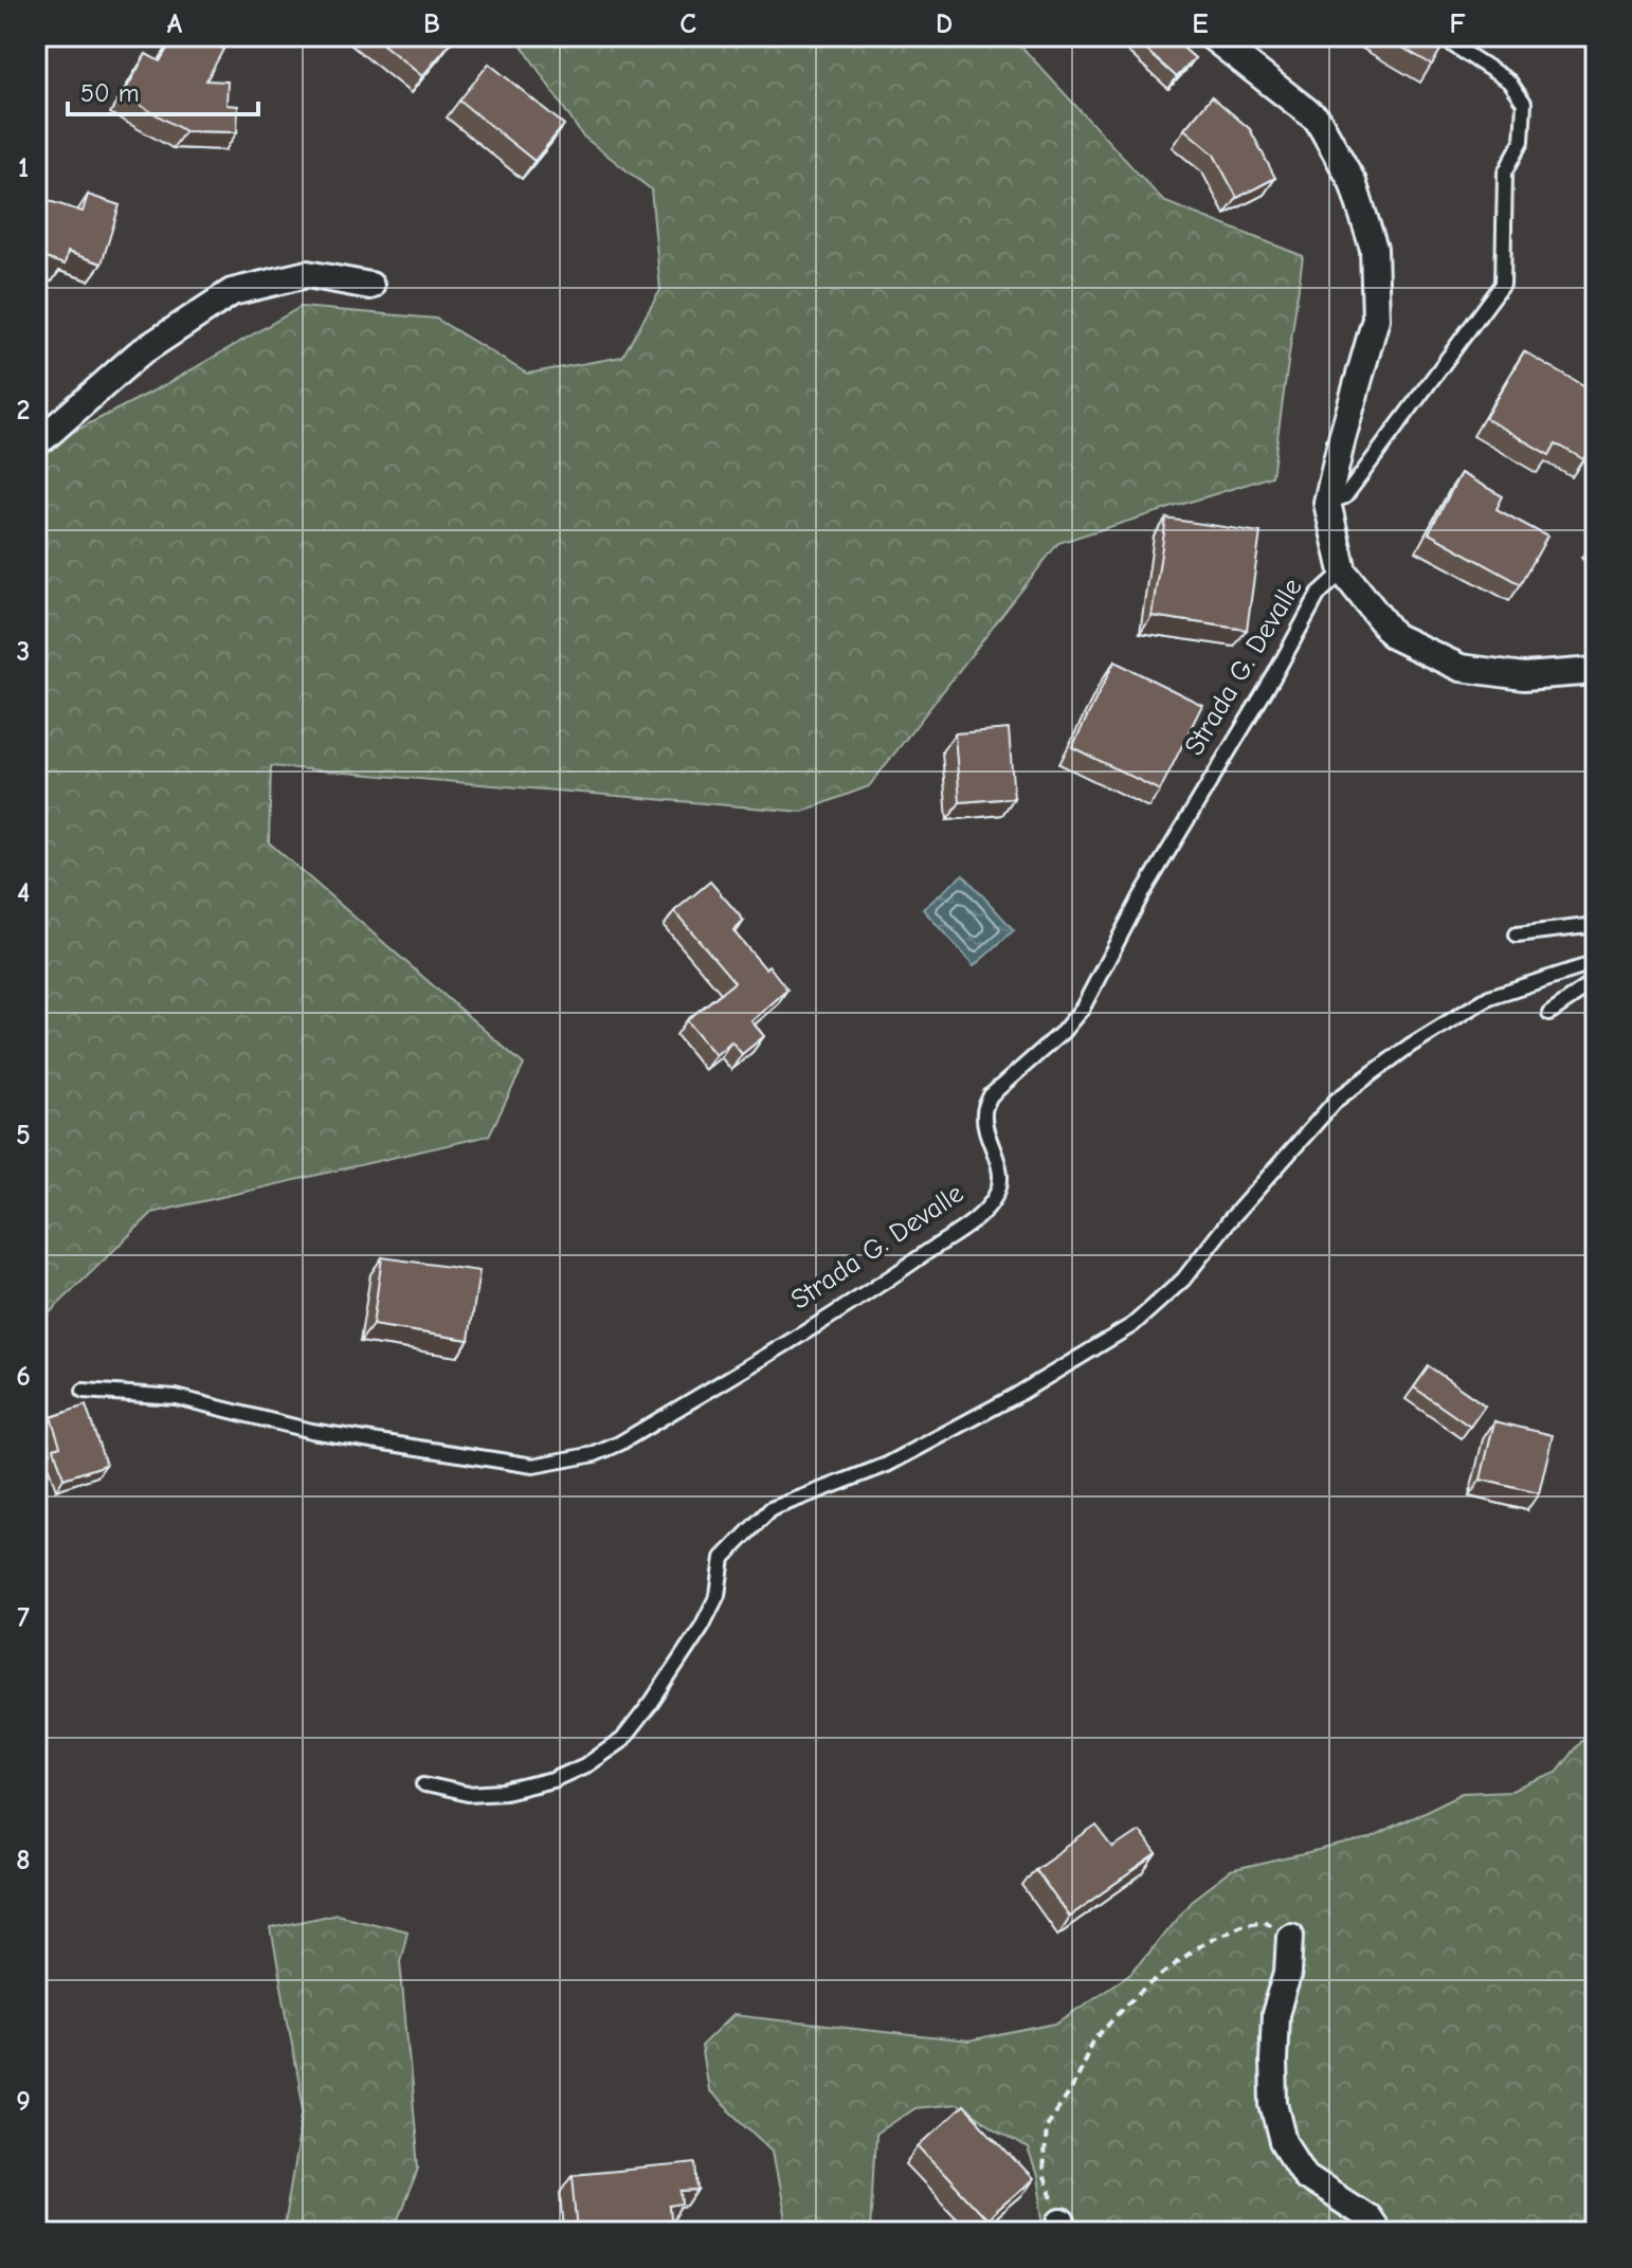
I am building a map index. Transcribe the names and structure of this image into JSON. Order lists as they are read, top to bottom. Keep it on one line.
{"streets":{"street":["Strada G. Devalle"]},"scale_bar":"50 m","grid":{"columns":["A","B","C","D","E","F"],"rows":["1","2","3","4","5","6","7","8","9"]}}
